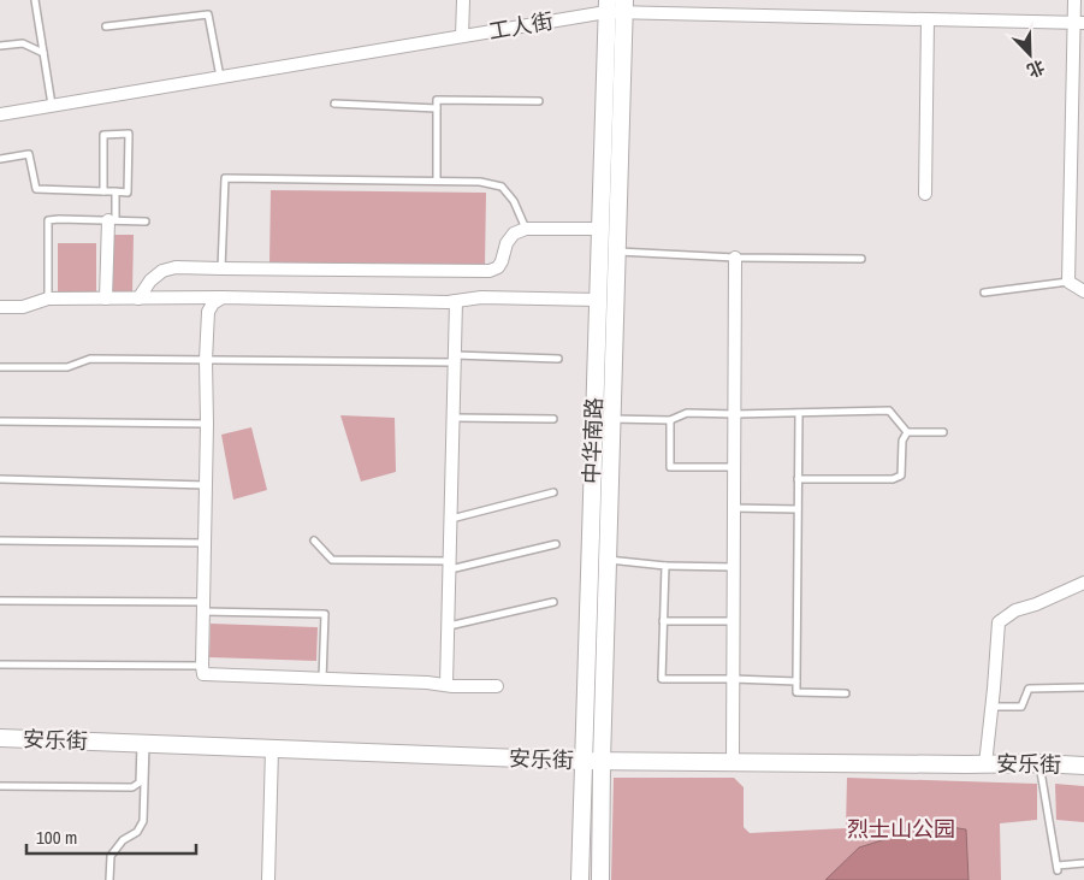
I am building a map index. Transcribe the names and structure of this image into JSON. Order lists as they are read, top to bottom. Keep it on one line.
{"streets":{"main road":["中华南路","安乐街"],"street":["工人街"]},"crossings":[["工人街","中华南路"],["中华南路","安乐街"]],"parks":["烈士山公园"],"scale_bar":"100 m","north":"bottom right"}
